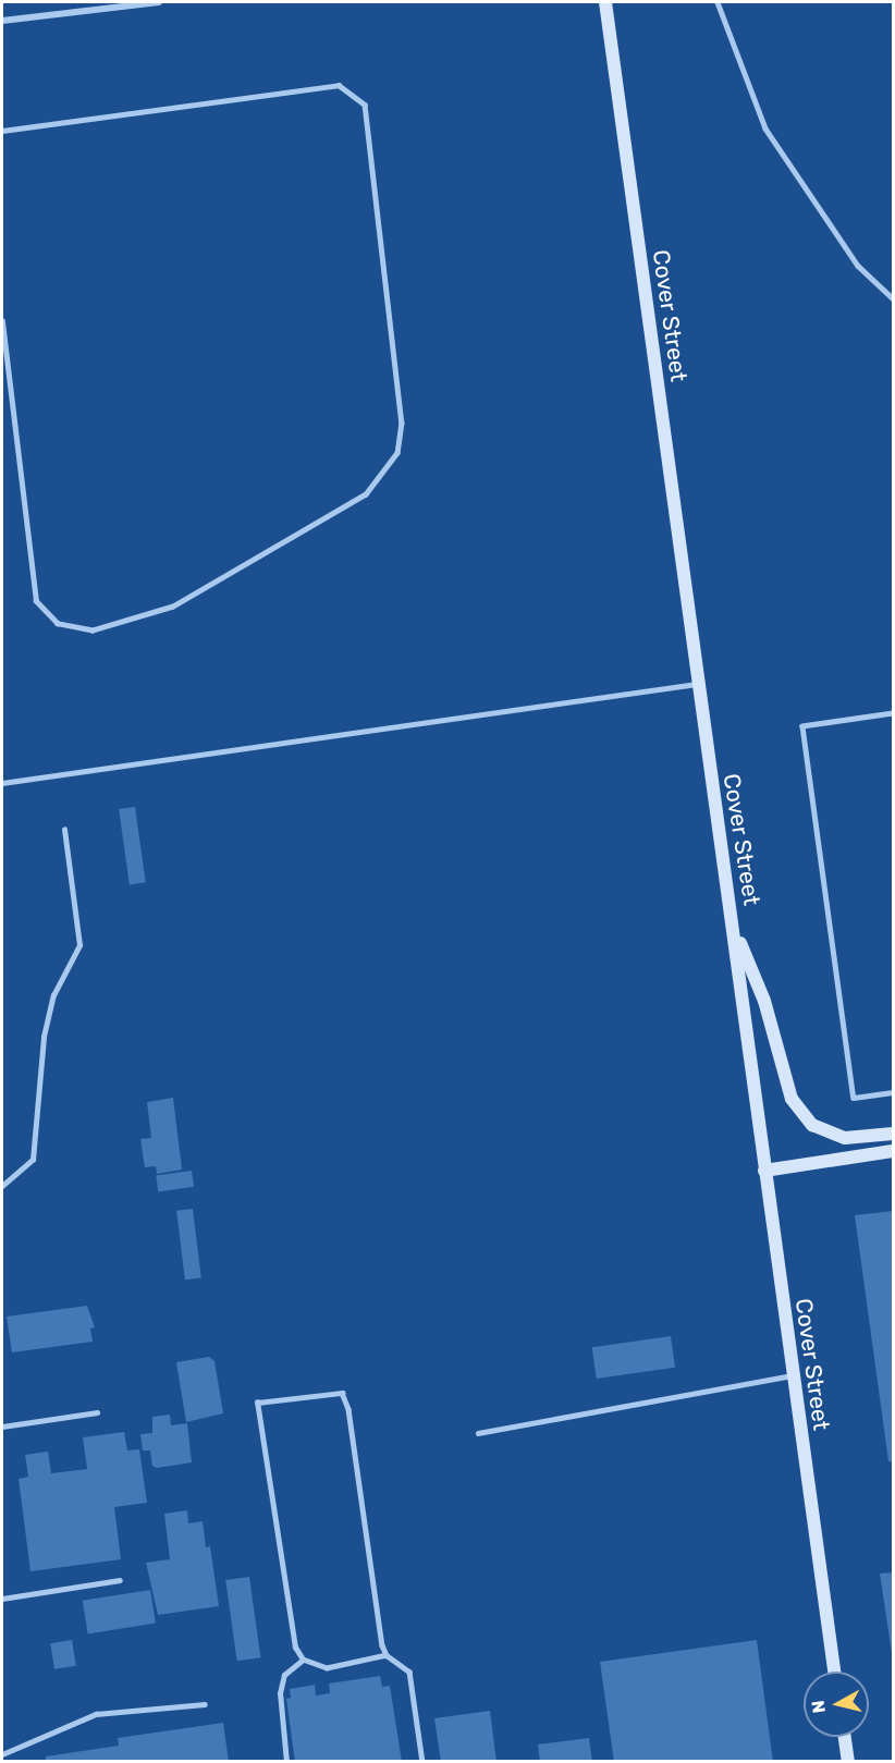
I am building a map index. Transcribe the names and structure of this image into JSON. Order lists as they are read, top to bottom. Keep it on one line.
{"streets":{"street":["Cover Street"]},"north":"left"}
